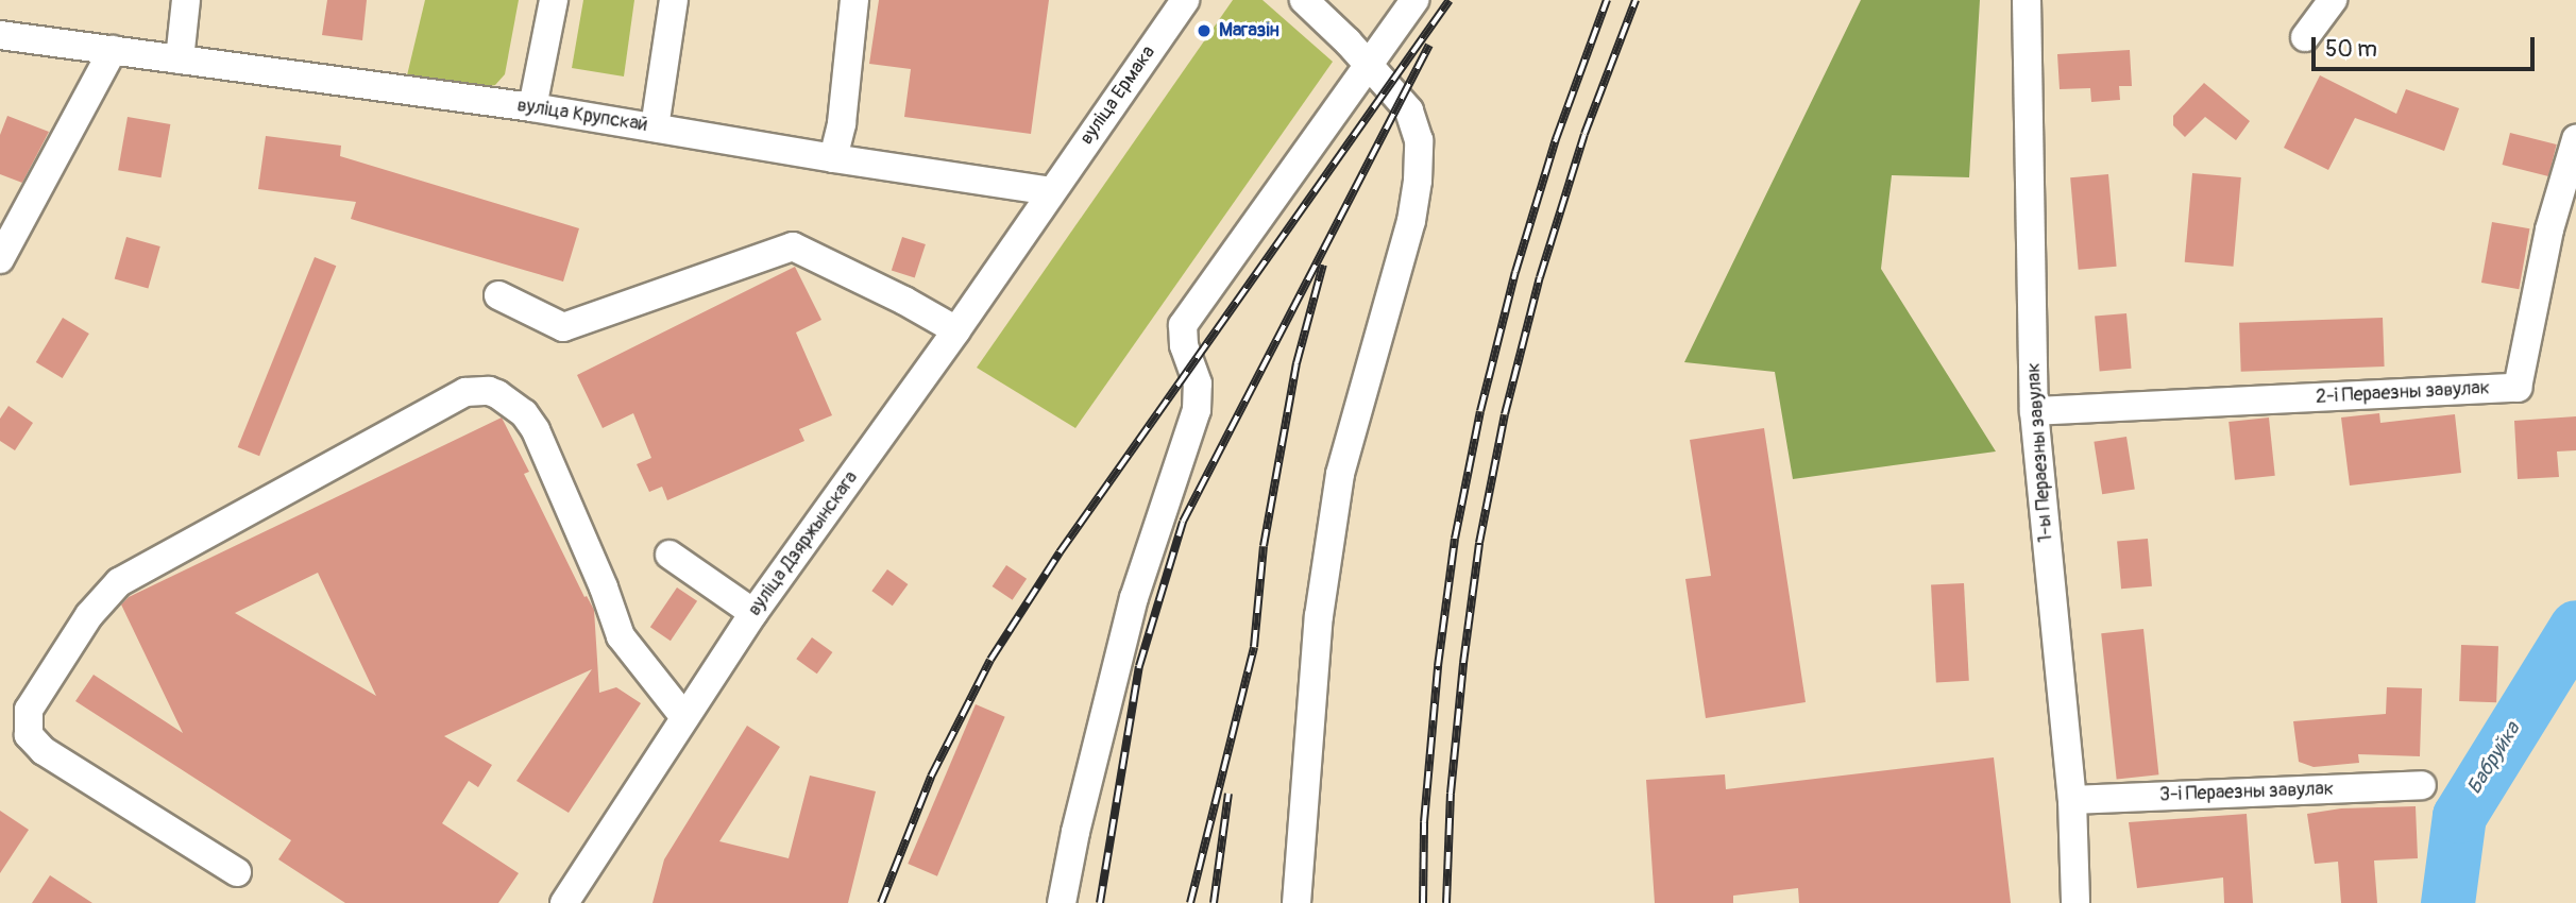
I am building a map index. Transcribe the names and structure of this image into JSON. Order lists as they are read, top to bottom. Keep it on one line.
{"streets":{"street":["вуліца Ермака","вуліца Крупскай","2-і Пераезны завулак","1-ы Пераезны завулак","вуліца Дзяржынскага","3-і Пераезны завулак"]},"crossings":[["вуліца Ермака","вуліца Крупскай"],["вуліца Ермака","вуліца Дзяржынскага"],["вуліца Крупскай","вуліца Дзяржынскага"],["2-і Пераезны завулак","1-ы Пераезны завулак"],["1-ы Пераезны завулак","3-і Пераезны завулак"]],"water":["Бабруйка"],"places":["Магазін"],"scale_bar":"50 m"}
